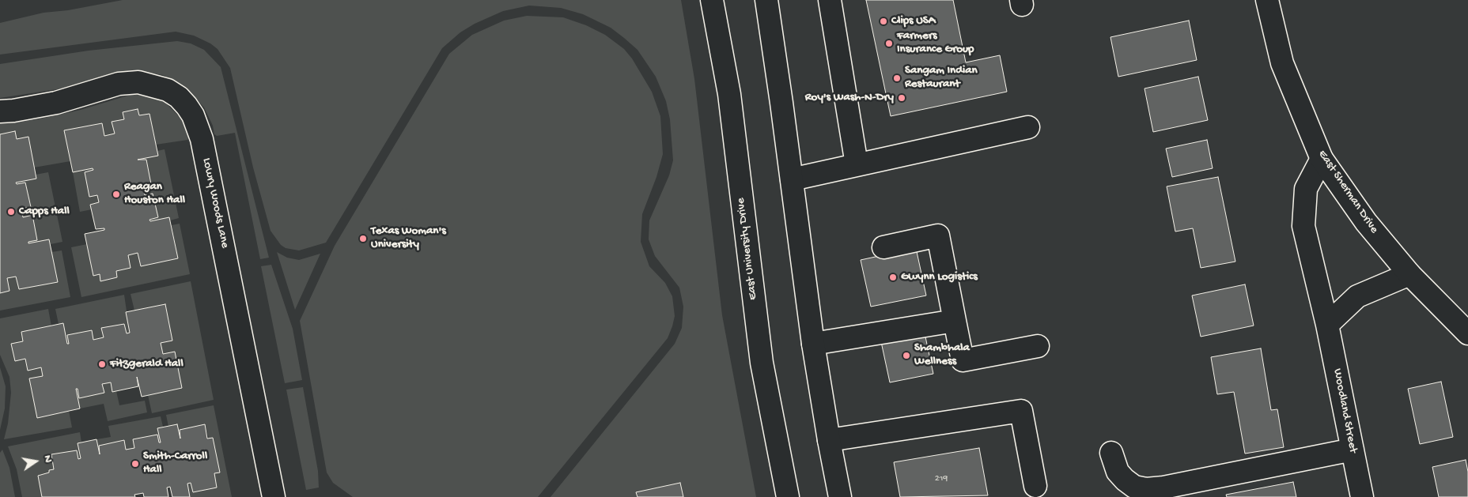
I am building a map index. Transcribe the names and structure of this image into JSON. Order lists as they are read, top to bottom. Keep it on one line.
{"streets":{"main road":["East Sherman Drive","Lowry Woods Lane","East University Drive","Woodland Street"]},"crossings":[["East Sherman Drive","Woodland Street"]],"places":["Clips USA","Farmers Insurance Group","Sangam Indian Restaurant","Roy's Wash-N-Dry","Reagan Houston Hall","Capps Hall","Texas Woman's University","Gwynn Logistics","Shambhala Wellness","Fitzgerald Hall","Smith-Carroll Hall"],"house_numbers":["219"],"north":"right"}
